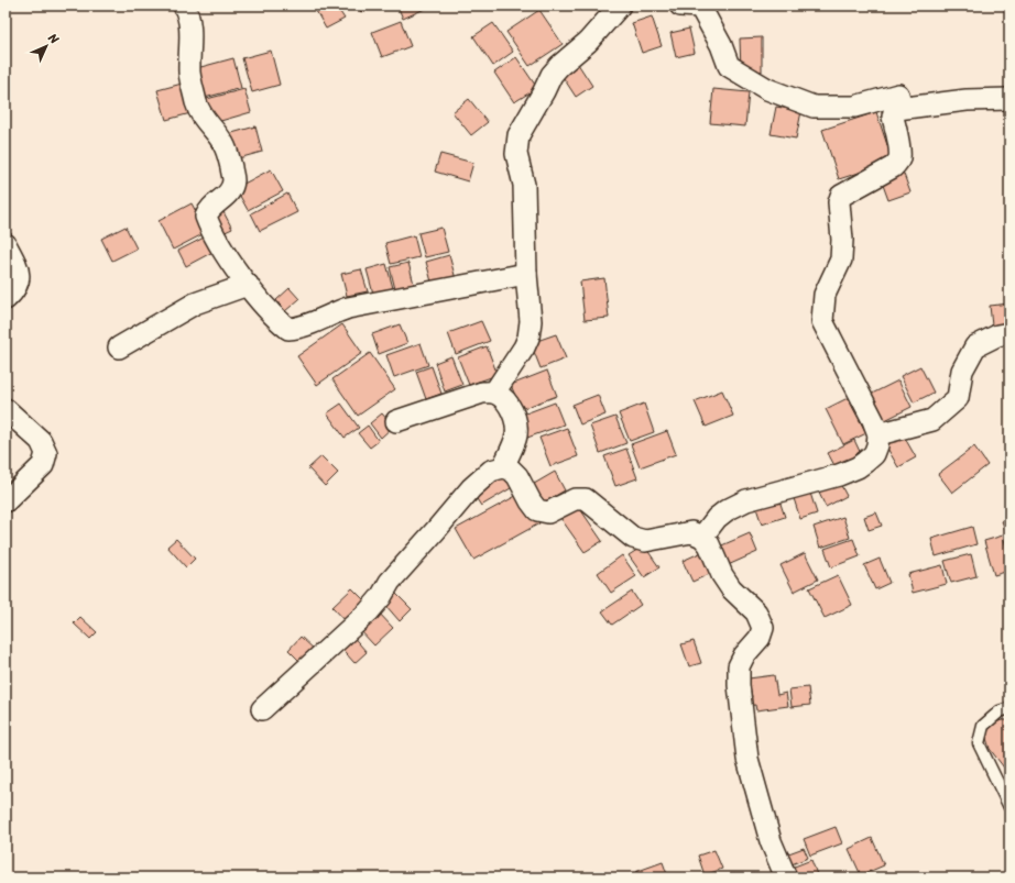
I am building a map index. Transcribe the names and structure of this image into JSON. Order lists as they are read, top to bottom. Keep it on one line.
{"north":"top right"}
